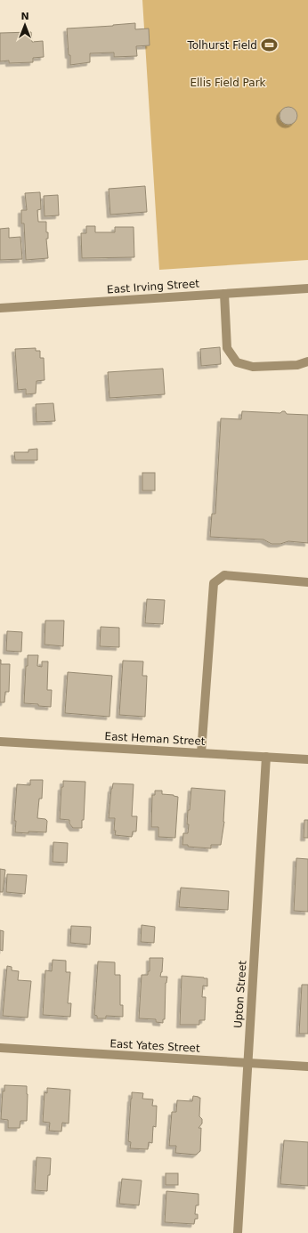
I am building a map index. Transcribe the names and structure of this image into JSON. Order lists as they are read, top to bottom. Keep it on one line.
{"streets":{"street":["East Irving Street","East Heman Street","Upton Street","East Yates Street"]},"crossings":[["East Heman Street","Upton Street"],["Upton Street","East Yates Street"]],"parks":["Ellis Field Park"],"places":{"sports":["Tolhurst Field"]},"north":"top"}
